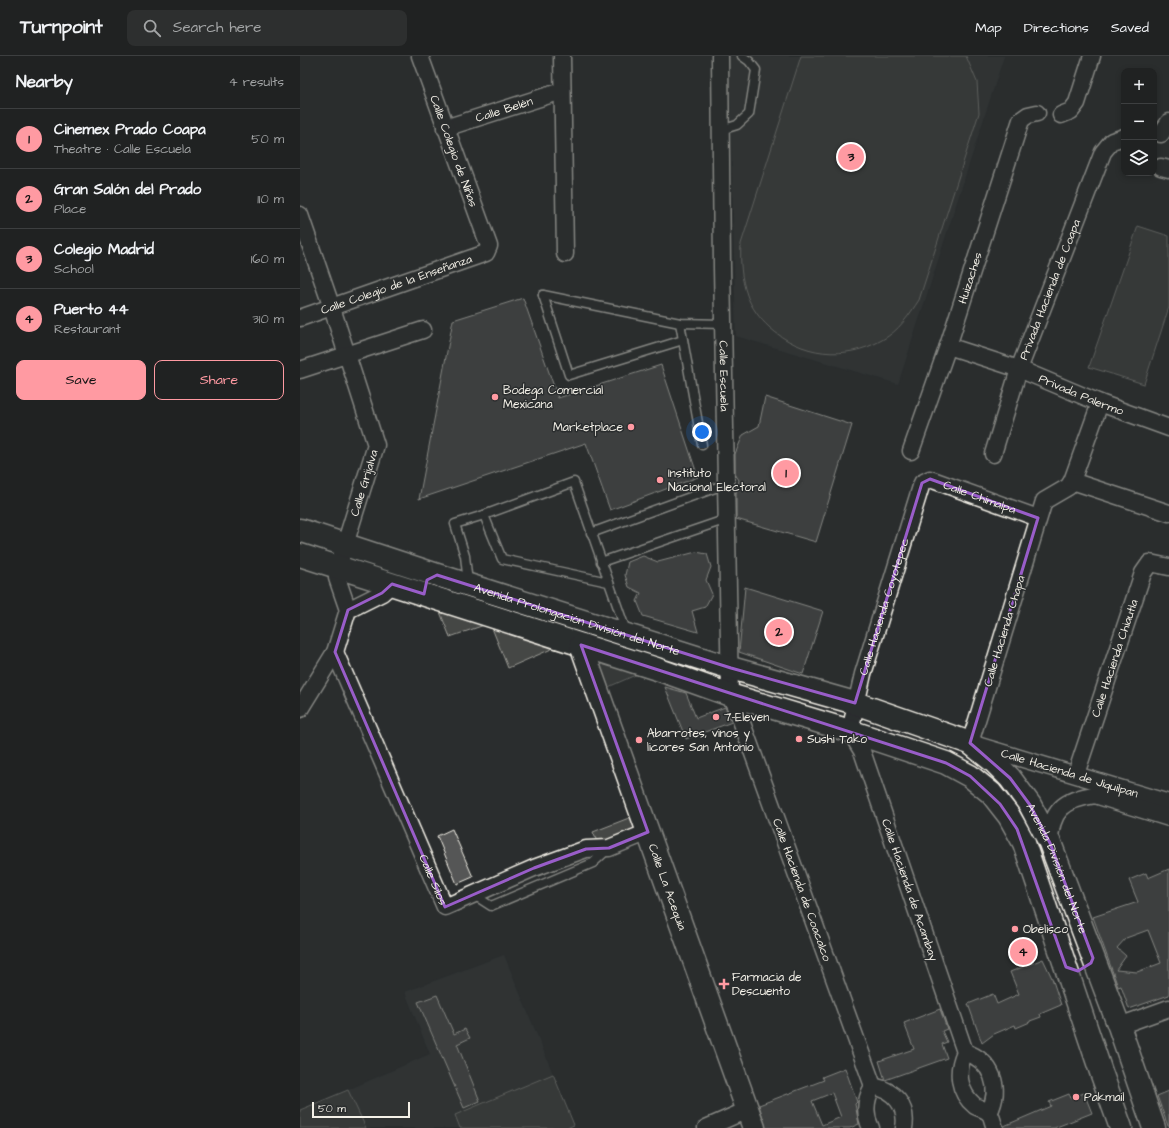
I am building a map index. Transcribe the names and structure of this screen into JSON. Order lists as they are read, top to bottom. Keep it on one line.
{"streets":{"main road":["Avenida Prolongación División del Norte","Avenida División del Norte","Calle La Acequia"],"street":["Calle Belén","Calle Colegio de Niñas","Huizaches","Calle Colegio de la Enseñanza","Privada Hacienda de Coapa","Calle Escuela","Privada Palermo","Calle Grijalva","Calle Chimalpa","Calle Hacienda Coyotepec","Calle Hacienda Chapa","Calle Hacienda Chiautla","Calle Hacienda de Jiquilpan","Calle Silos","Calle Hacienda de Coacalco","Calle Hacienda de Acambay"]},"crossings":[["Calle Belén","Calle Colegio de Niñas"],["Calle Colegio de Niñas","Calle Colegio de la Enseñanza"],["Huizaches","Privada Palermo"],["Calle Colegio de la Enseñanza","Calle Grijalva"],["Privada Hacienda de Coapa","Privada Palermo"],["Calle Escuela","Avenida Prolongación División del Norte"],["Calle Escuela","Calle Hacienda de Coacalco"],["Calle Grijalva","Avenida Prolongación División del Norte"],["Calle Chimalpa","Calle Hacienda Coyotepec"],["Calle Chimalpa","Calle Hacienda Chapa"],["Calle Hacienda Coyotepec","Avenida Prolongación División del Norte"],["Calle Hacienda Coyotepec","Avenida División del Norte"],["Calle Hacienda Coyotepec","Calle Hacienda de Acambay"],["Avenida Prolongación División del Norte","Avenida División del Norte"],["Avenida Prolongación División del Norte","Calle La Acequia"],["Avenida Prolongación División del Norte","Calle Hacienda de Coacalco"],["Avenida Prolongación División del Norte","Calle Hacienda de Acambay"],["Calle Hacienda Chapa","Calle Hacienda de Jiquilpan"],["Calle Hacienda Chapa","Avenida División del Norte"],["Calle Hacienda Chiautla","Calle Hacienda de Jiquilpan"],["Calle Hacienda de Jiquilpan","Avenida División del Norte"],["Avenida División del Norte","Calle Hacienda de Acambay"],["Calle Silos","Calle La Acequia"]],"places":{"other":["Bodega Comercial Mexicana","Marketplace","Instituto Nacional Electoral","7-Eleven","Sushi Tako","Abarrotes, vinos y licores San Antonio","Obelisco","Pakmail"],"health":["Farmacia de Descuento"]},"scale_bar":"50 m","page":{"header":"Turnpoint","search":"Search here","nav":["Map","Directions","Saved"],"heading":["Nearby","4 results"],"map_buttons":["+","−"],"list":[{"mark":"1","name":"Cinemex Prado Coapa","note":"Theatre · Calle Escuela","value":"50 m"},{"mark":"2","name":"Gran Salón del Prado","note":"Place","value":"110 m"},{"mark":"3","name":"Colegio Madrid","note":"School","value":"160 m"},{"mark":"4","name":"Puerto 44","note":"Restaurant","value":"310 m"}],"pins":["3","1","2","4"],"buttons":["Save","Share"],"scale":"50 m"}}
